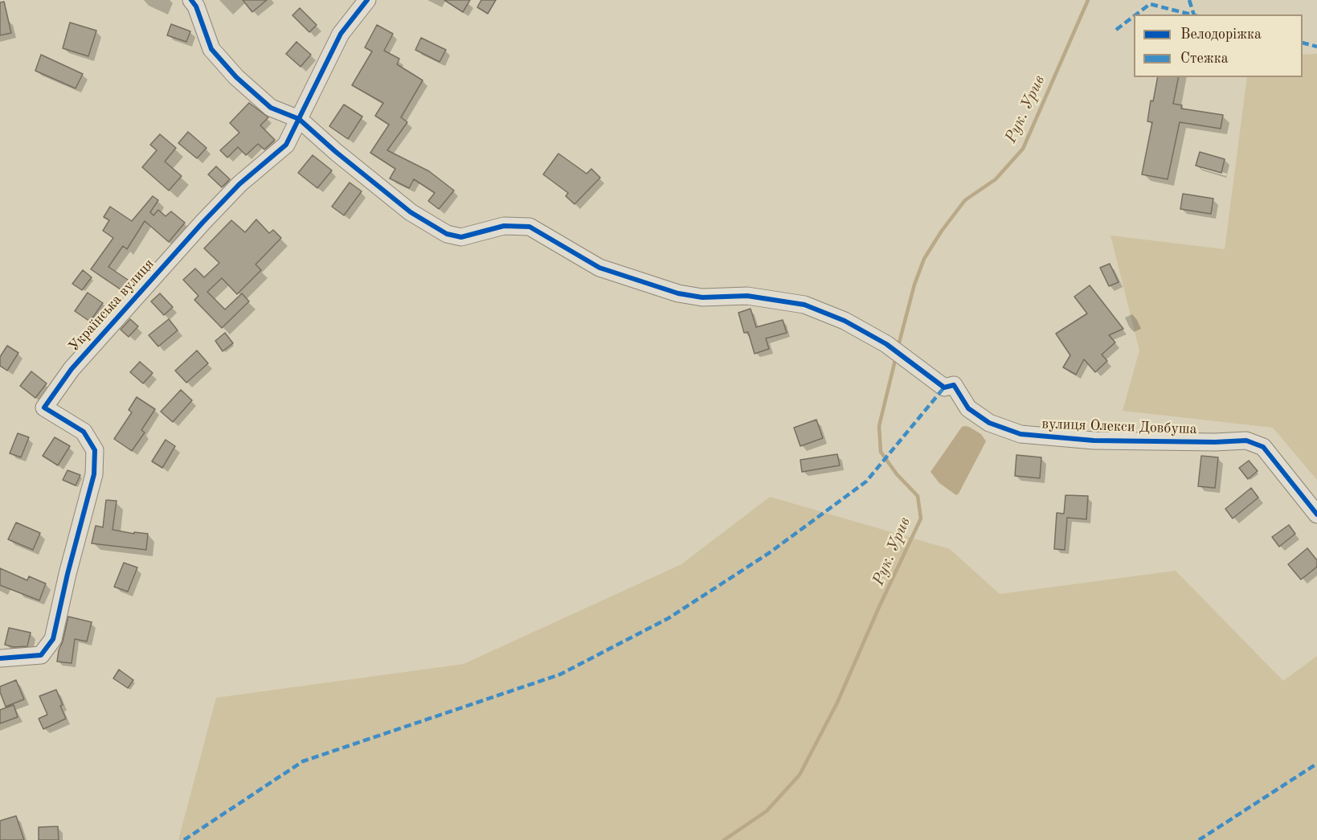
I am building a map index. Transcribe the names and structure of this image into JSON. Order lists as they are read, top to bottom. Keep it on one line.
{"streets":{"street":["Українська вулиця","вулиця Олекси Довбуша"]},"crossings":[["Українська вулиця","вулиця Олекси Довбуша"]],"water":["Рук. Урив"],"legend":["Велодоріжка","Стежка"]}
